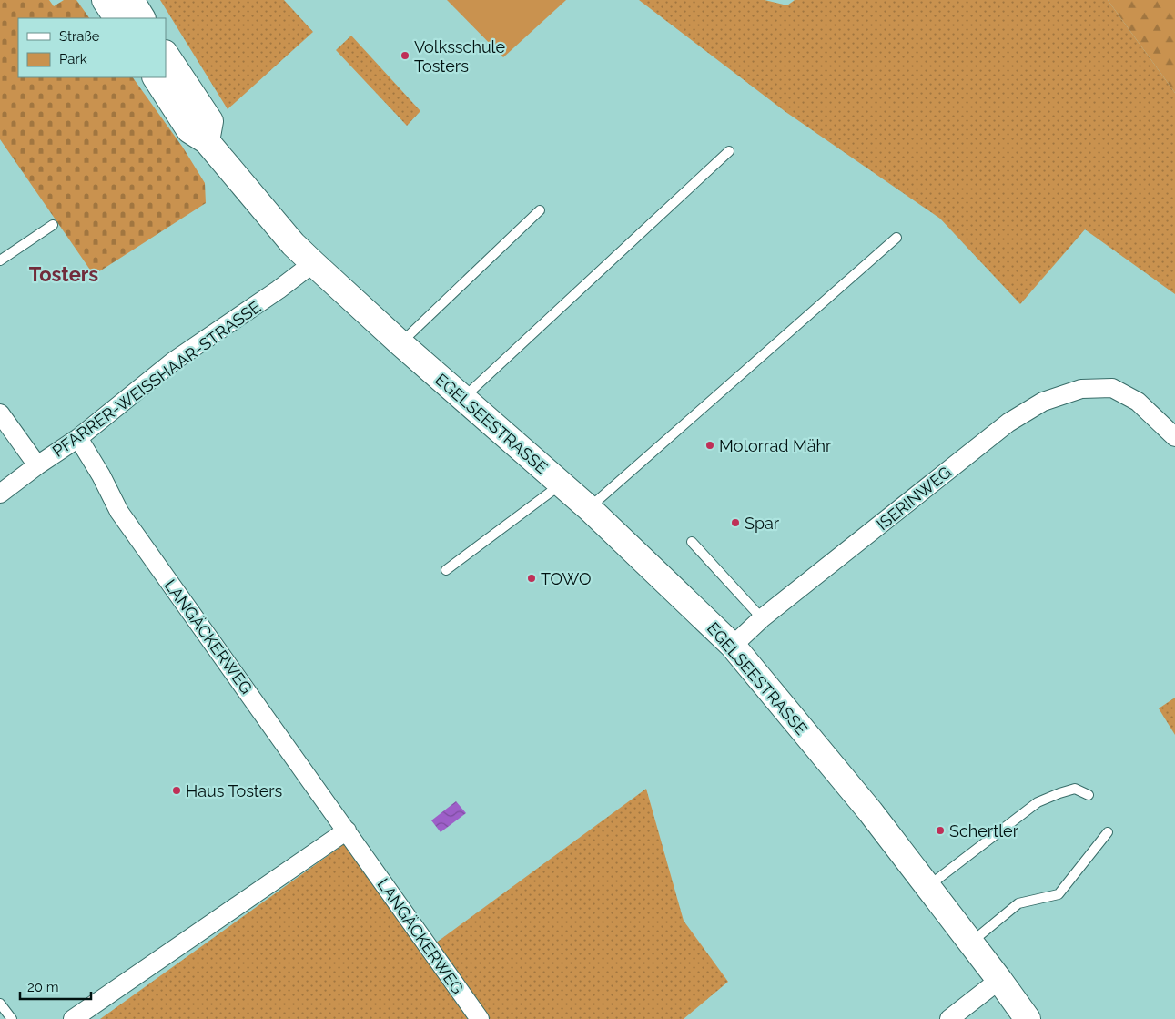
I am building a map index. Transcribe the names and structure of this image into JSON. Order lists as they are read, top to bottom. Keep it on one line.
{"streets":{"main road":["EGELSEESTRASSE"],"street":["PFARRER-WEISSHAAR-STRASSE","ISERINWEG","LANGÄCKERWEG"]},"crossings":[["PFARRER-WEISSHAAR-STRASSE","EGELSEESTRASSE"],["PFARRER-WEISSHAAR-STRASSE","LANGÄCKERWEG"],["EGELSEESTRASSE","ISERINWEG"]],"districts":["Tosters"],"places":["Volksschule Tosters","Motorrad Mähr","Spar","TOWO","Haus Tosters","Schertler"],"legend":["Straße","Park"],"scale_bar":"20 m"}
